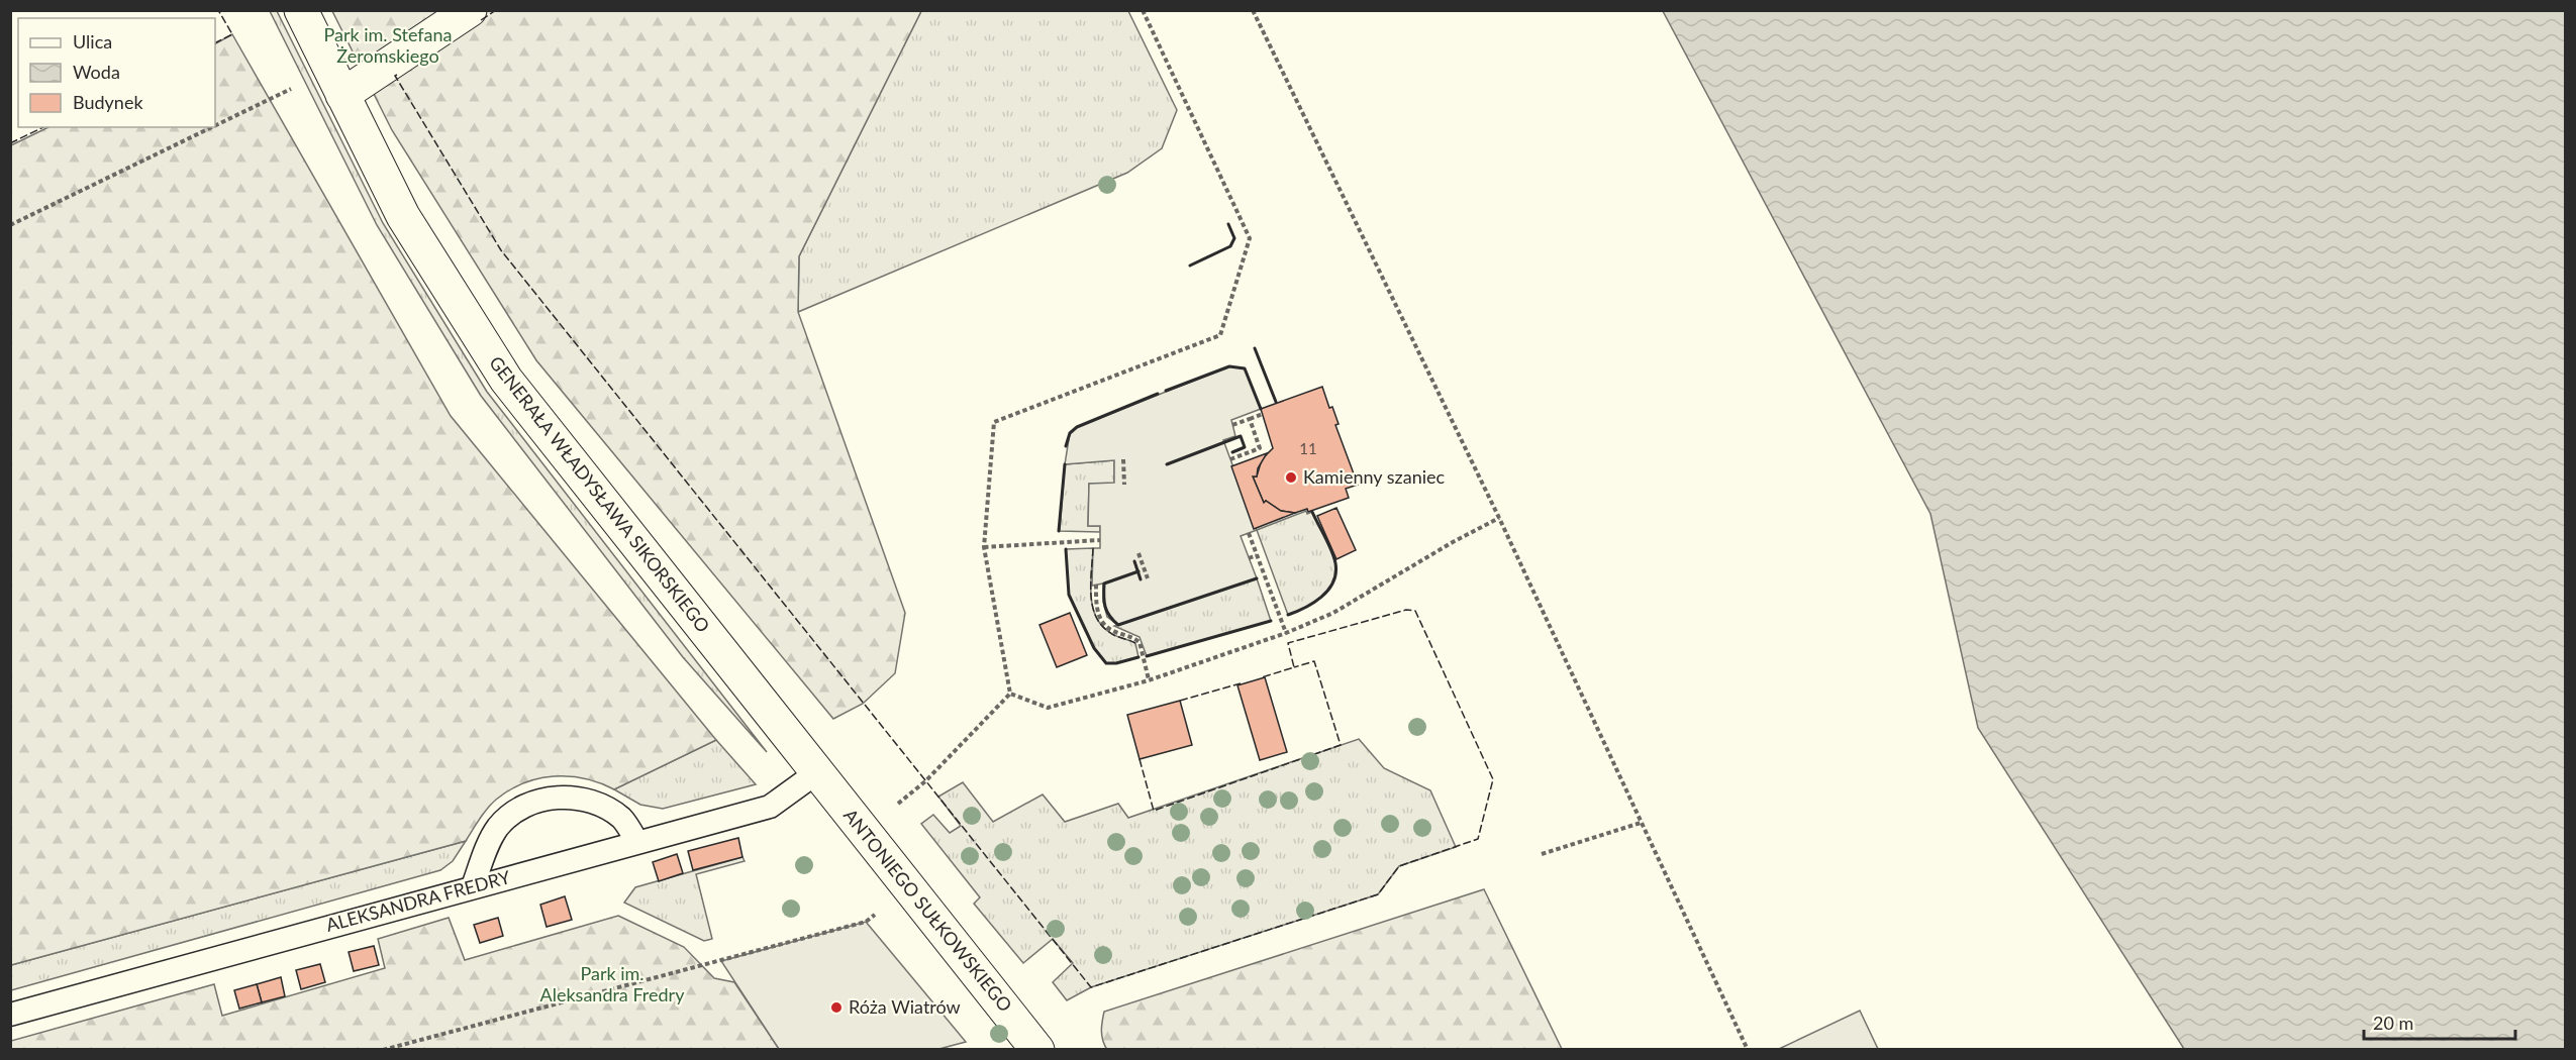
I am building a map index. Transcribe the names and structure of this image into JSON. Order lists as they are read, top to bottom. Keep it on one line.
{"streets":{"street":["GENERAŁA WŁADYSŁAWA SIKORSKIEGO","ANTONIEGO SUŁKOWSKIEGO"],"lane":["ALEKSANDRA FREDRY"]},"crossings":[["GENERAŁA WŁADYSŁAWA SIKORSKIEGO","ALEKSANDRA FREDRY"],["GENERAŁA WŁADYSŁAWA SIKORSKIEGO","ANTONIEGO SUŁKOWSKIEGO"],["ALEKSANDRA FREDRY","ANTONIEGO SUŁKOWSKIEGO"]],"parks":["Park im. Stefana Żeromskiego","Park im. Aleksandra Fredry"],"places":["Kamienny szaniec","Róża Wiatrów"],"house_numbers":["11"],"legend":["Ulica","Woda","Budynek"],"scale_bar":"20 m"}
